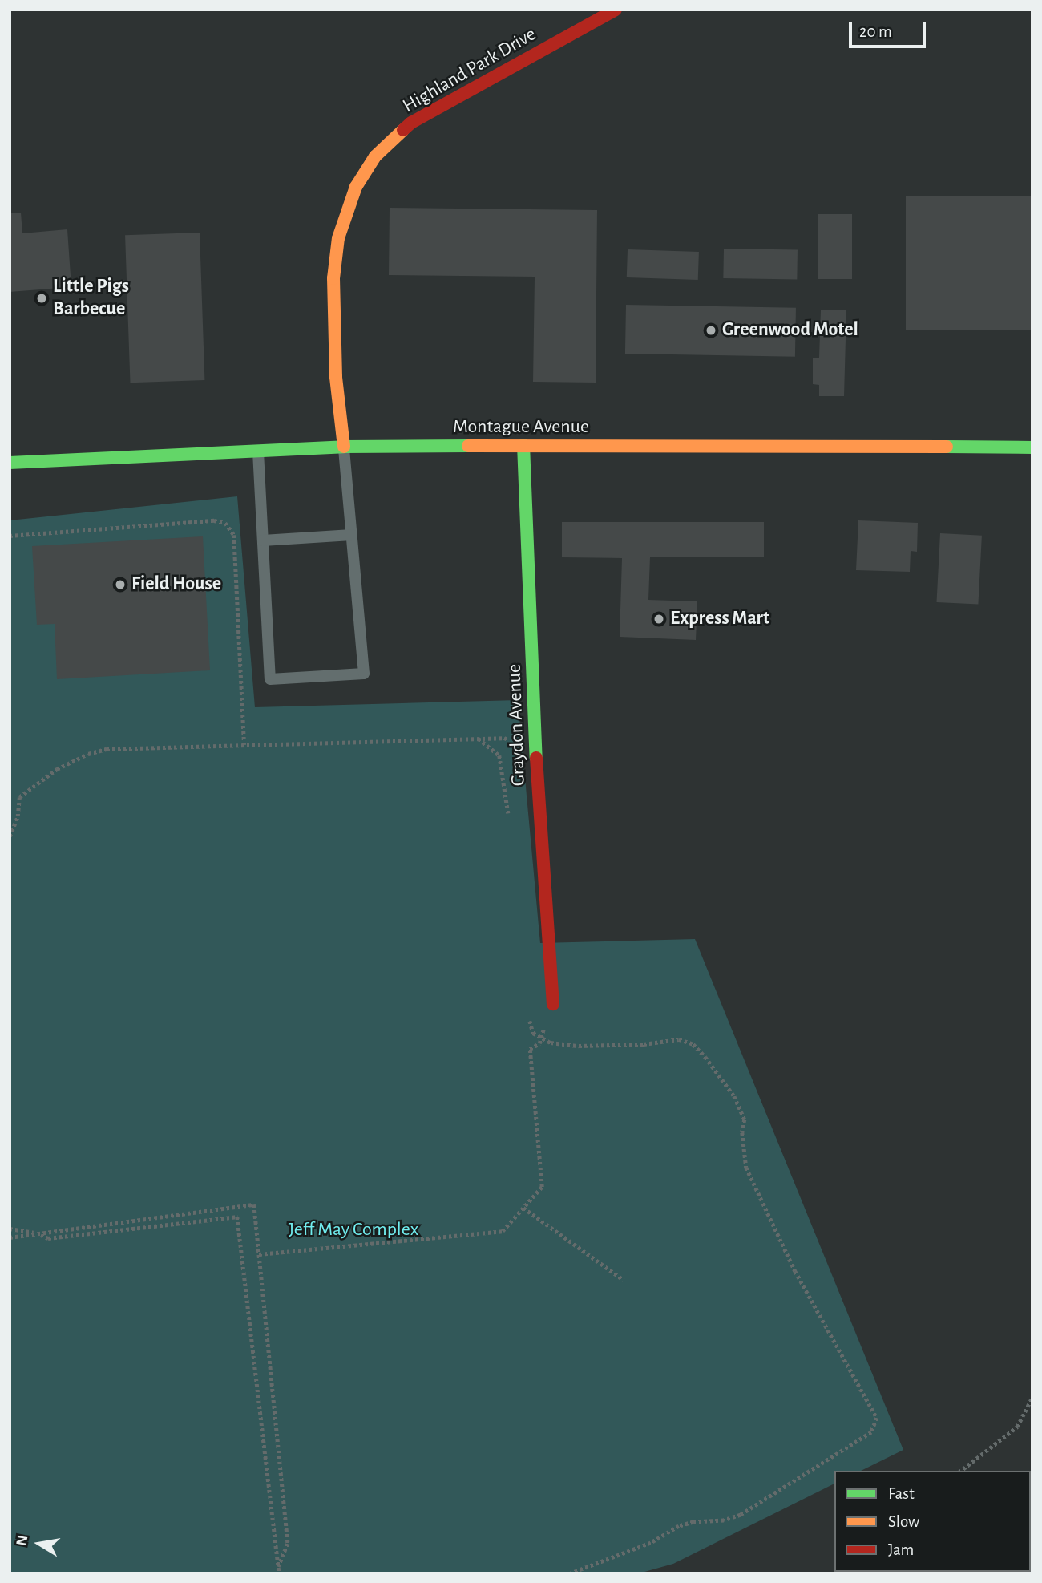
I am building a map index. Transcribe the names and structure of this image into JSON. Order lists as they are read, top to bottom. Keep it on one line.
{"streets":{"street":["Highland Park Drive","Montague Avenue","Graydon Avenue"]},"crossings":[["Highland Park Drive","Montague Avenue"],["Montague Avenue","Graydon Avenue"]],"parks":["Jeff May Complex"],"places":["Little Pigs Barbecue","Greenwood Motel","Field House","Express Mart"],"legend":["Fast","Slow","Jam"],"scale_bar":"20 m","north":"left"}
